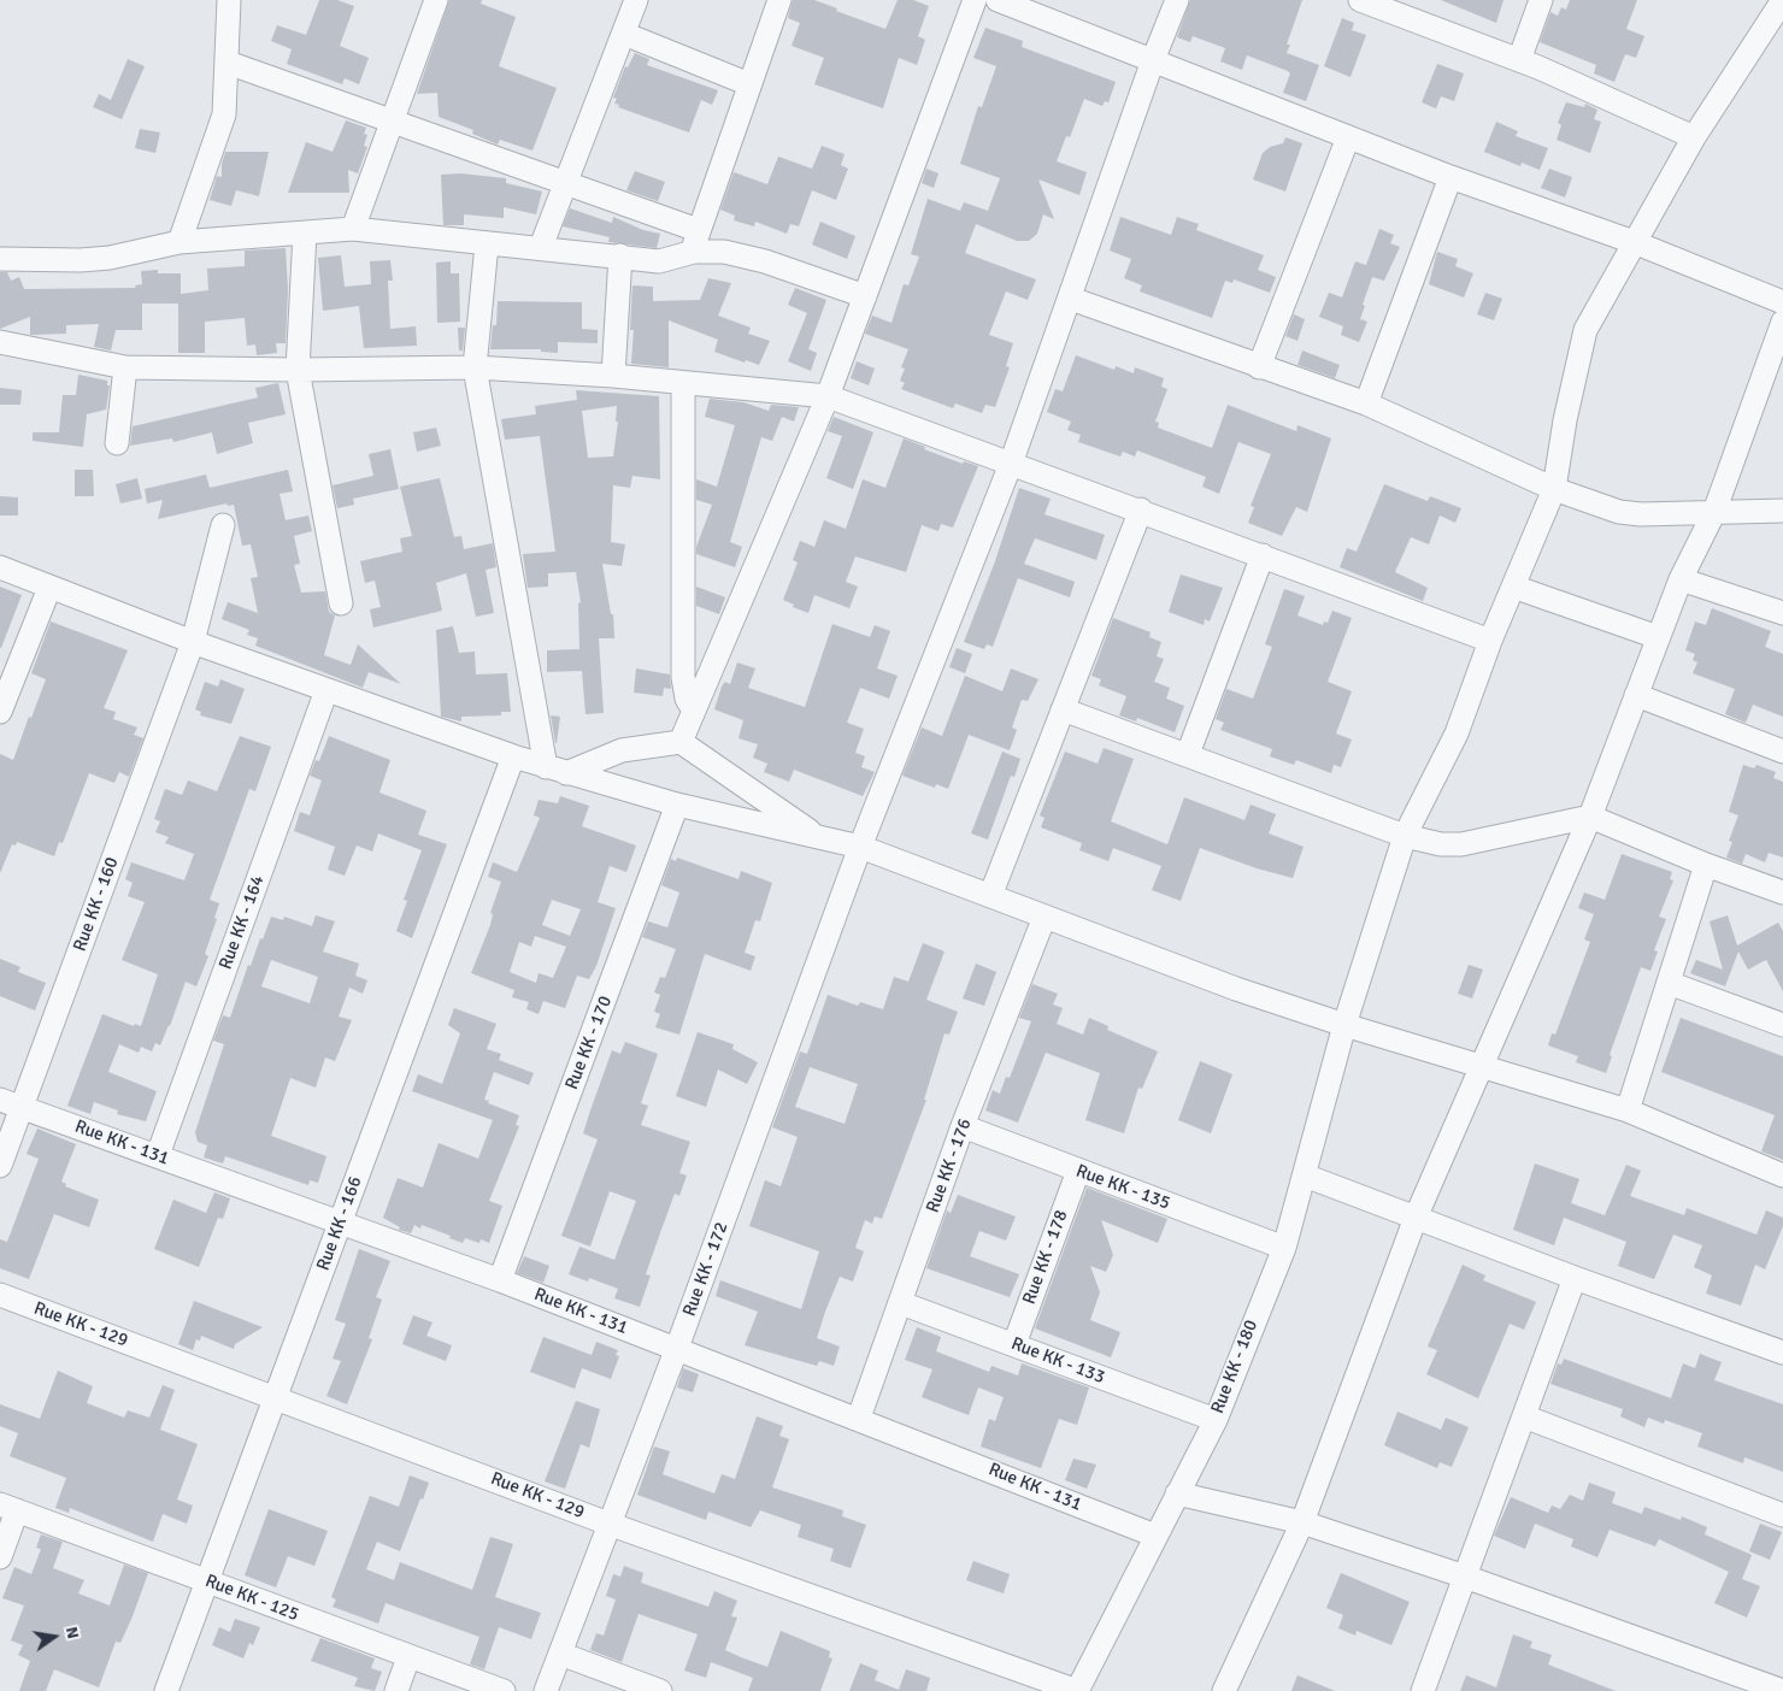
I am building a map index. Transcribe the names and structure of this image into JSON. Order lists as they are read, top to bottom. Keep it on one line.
{"streets":{"street":["Rue KK - 160","Rue KK - 164","Rue KK - 170","Rue KK - 131","Rue KK - 176","Rue KK - 135","Rue KK - 166","Rue KK - 178","Rue KK - 172","Rue KK - 129","Rue KK - 133","Rue KK - 180","Rue KK - 125"]},"crossings":[["Rue KK - 160","Rue KK - 131"],["Rue KK - 164","Rue KK - 131"],["Rue KK - 170","Rue KK - 131"],["Rue KK - 131","Rue KK - 176"],["Rue KK - 131","Rue KK - 166"],["Rue KK - 131","Rue KK - 172"],["Rue KK - 131","Rue KK - 180"],["Rue KK - 176","Rue KK - 135"],["Rue KK - 176","Rue KK - 133"],["Rue KK - 135","Rue KK - 178"],["Rue KK - 135","Rue KK - 180"],["Rue KK - 166","Rue KK - 129"],["Rue KK - 166","Rue KK - 125"],["Rue KK - 178","Rue KK - 133"],["Rue KK - 172","Rue KK - 129"],["Rue KK - 129","Rue KK - 180"],["Rue KK - 133","Rue KK - 180"]],"north":"right"}
